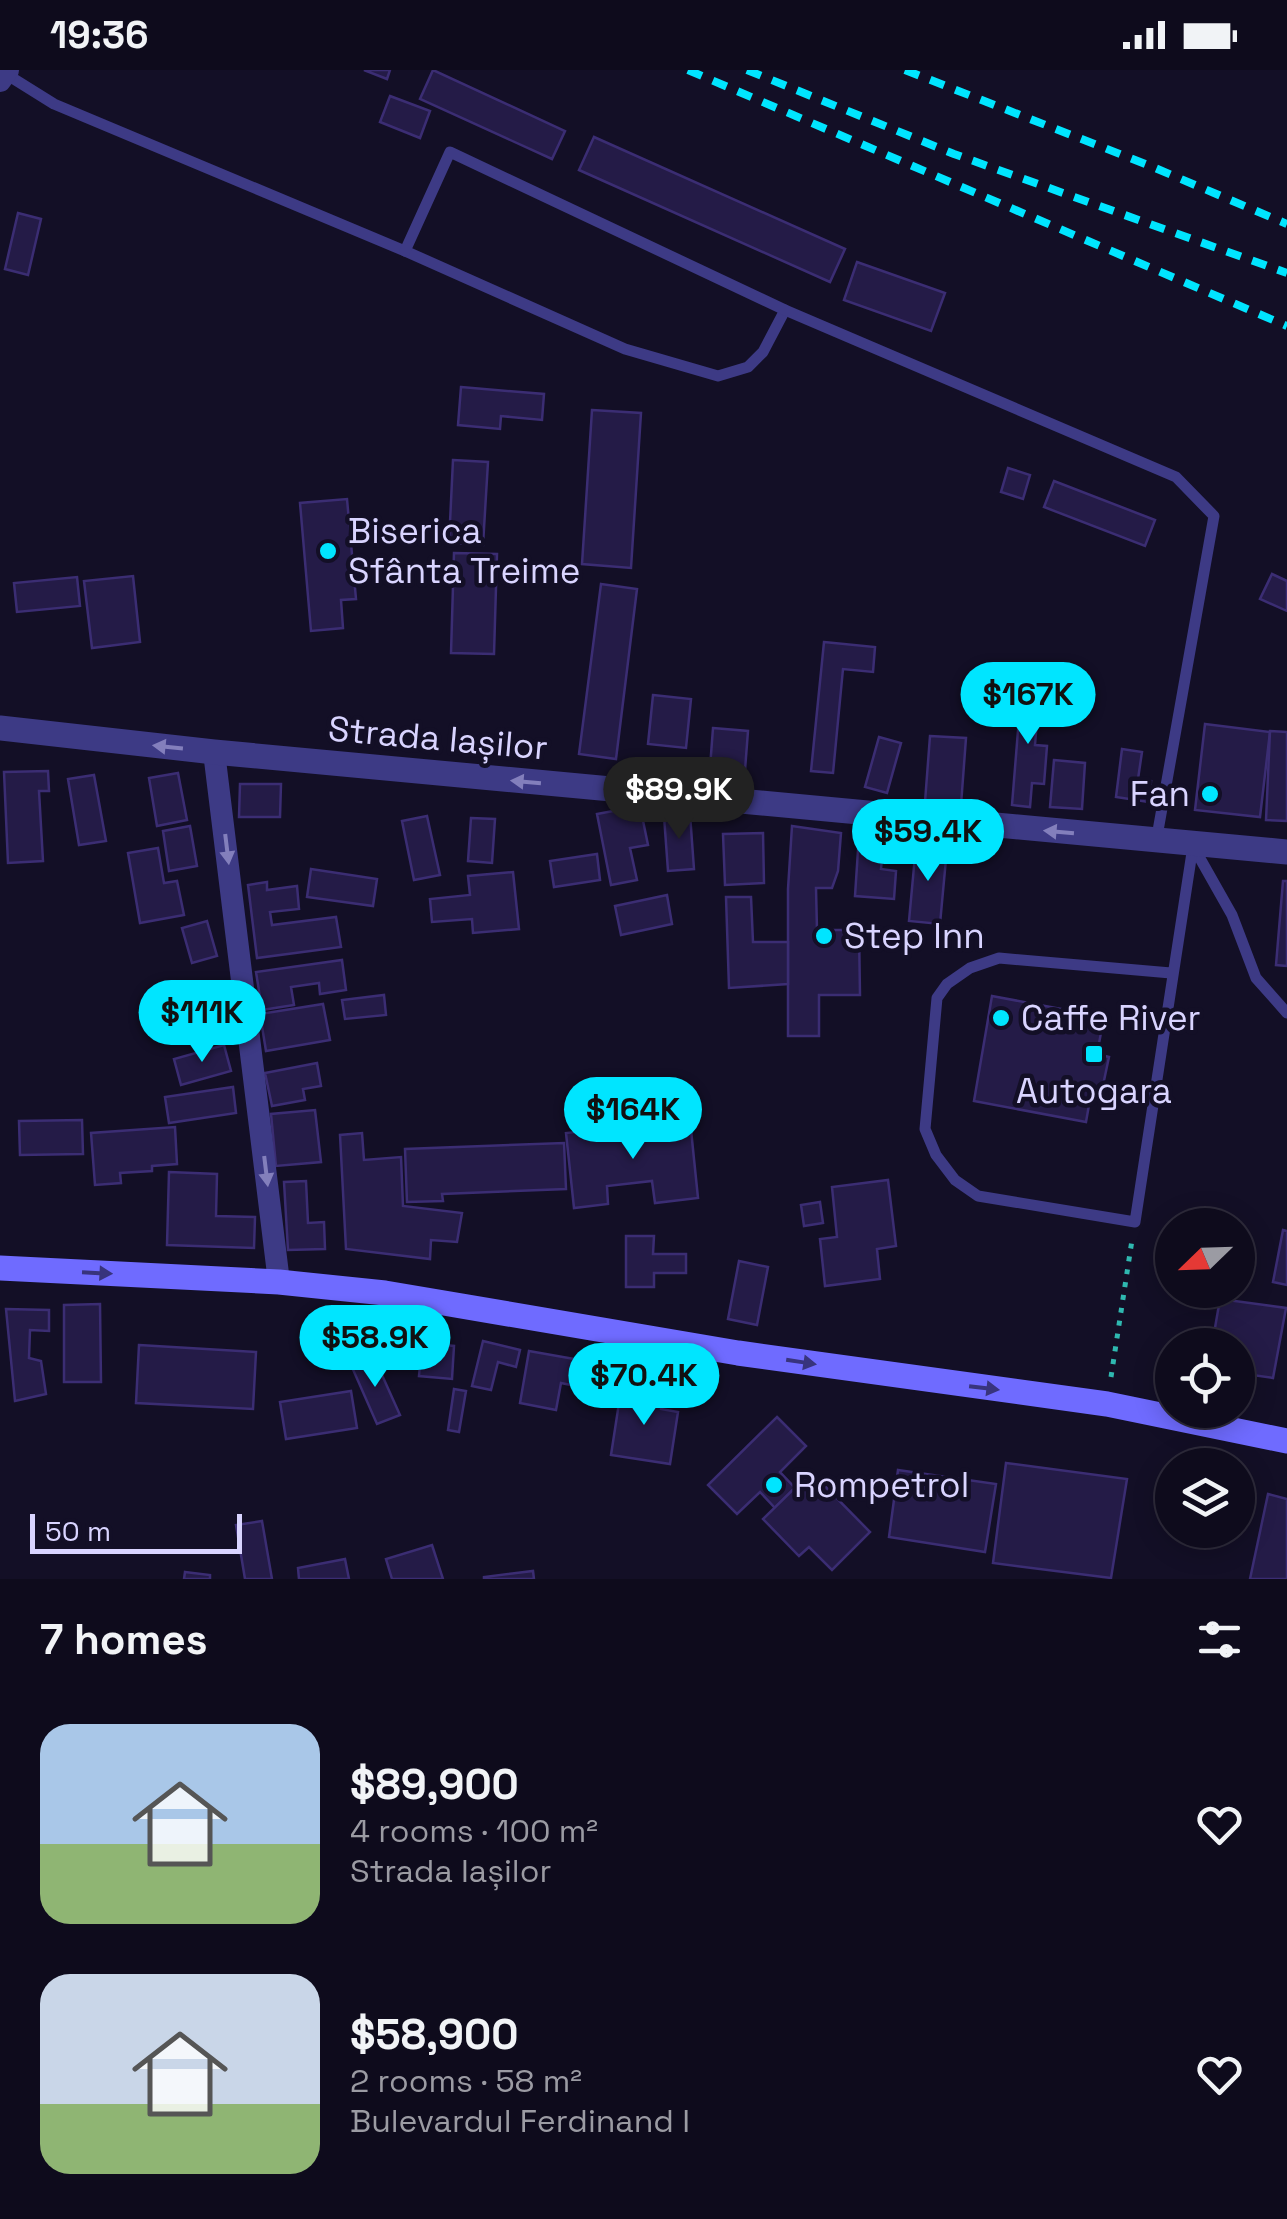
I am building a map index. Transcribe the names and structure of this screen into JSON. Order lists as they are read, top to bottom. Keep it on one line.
{"streets":{"street":["Strada Iașilor"]},"one_way":["Strada Iașilor"],"places":{"other":["Biserica Sfânta Treime","Fan","Step Inn","Caffe River","Rompetrol"],"transit":["Autogara"]},"scale_bar":"50 m","north":"bottom left","page":{"status":"19:36","price":["$167K","$89.9K","$59.4K","$111K","$164K","$58.9K","$70.4K"],"scale":"50 m","heading":"7 homes","list":[{"name":"$89,900","note":"4 rooms · 100 m² · Strada Iașilor"},{"name":"$58,900","note":"2 rooms · 58 m² · Bulevardul Ferdinand I"}]}}
